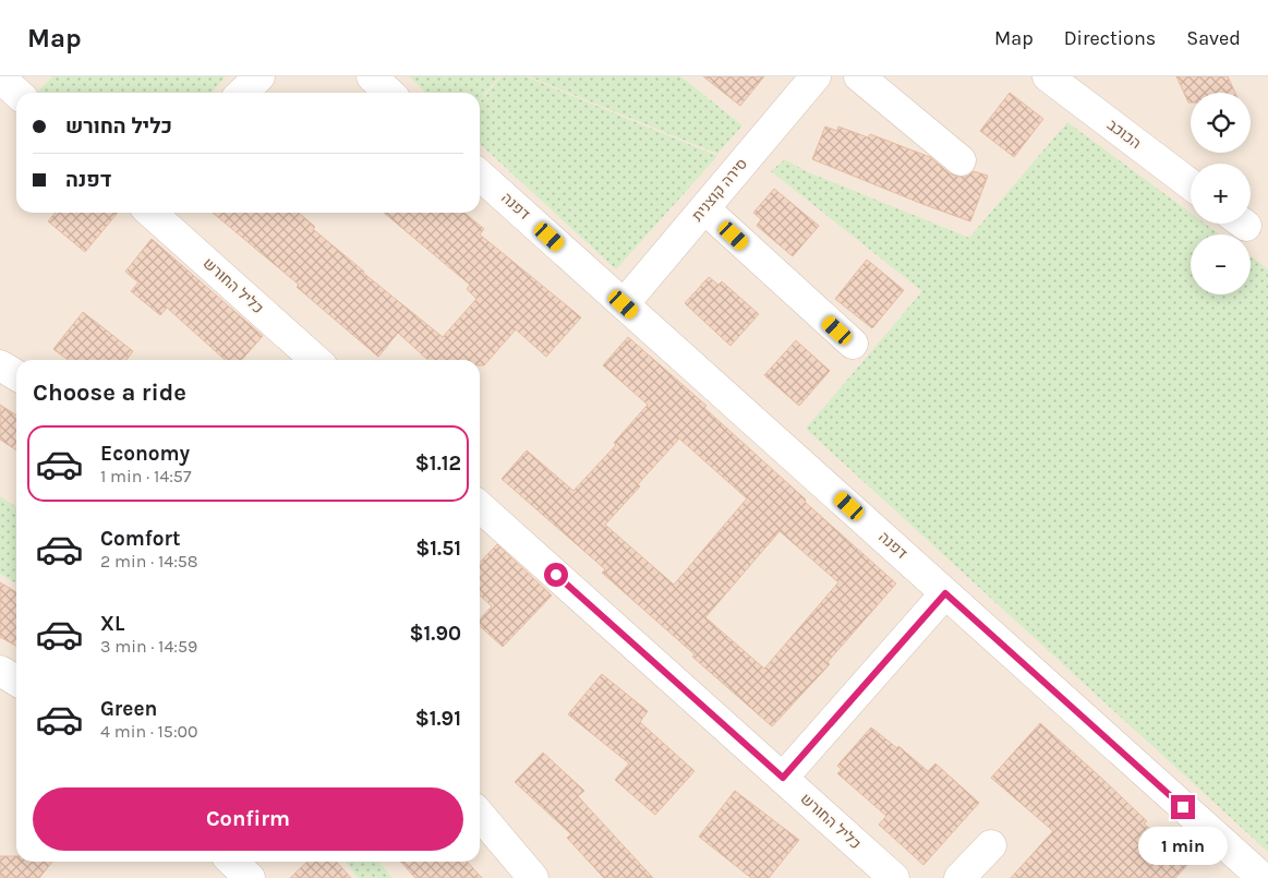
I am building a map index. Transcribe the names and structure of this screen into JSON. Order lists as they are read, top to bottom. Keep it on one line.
{"streets":{"street":["הכוכב","סירה קוצנית","דפנה","כליל החורש"]},"crossings":[["סירה קוצנית","דפנה"]],"page":{"header":"Map","nav":["Map","Directions","Saved"],"map_buttons":["+","−"],"banner":["כליל החורש","דפנה"],"heading":"Choose a ride","list":[{"name":"Economy","note":"1 min · 14:57","value":"$1.12"},{"name":"Comfort","note":"2 min · 14:58","value":"$1.51"},{"name":"XL","note":"3 min · 14:59","value":"$1.90"},{"name":"Green","note":"4 min · 15:00","value":"$1.91"}],"buttons":"Confirm","bubble":"1 min"}}
